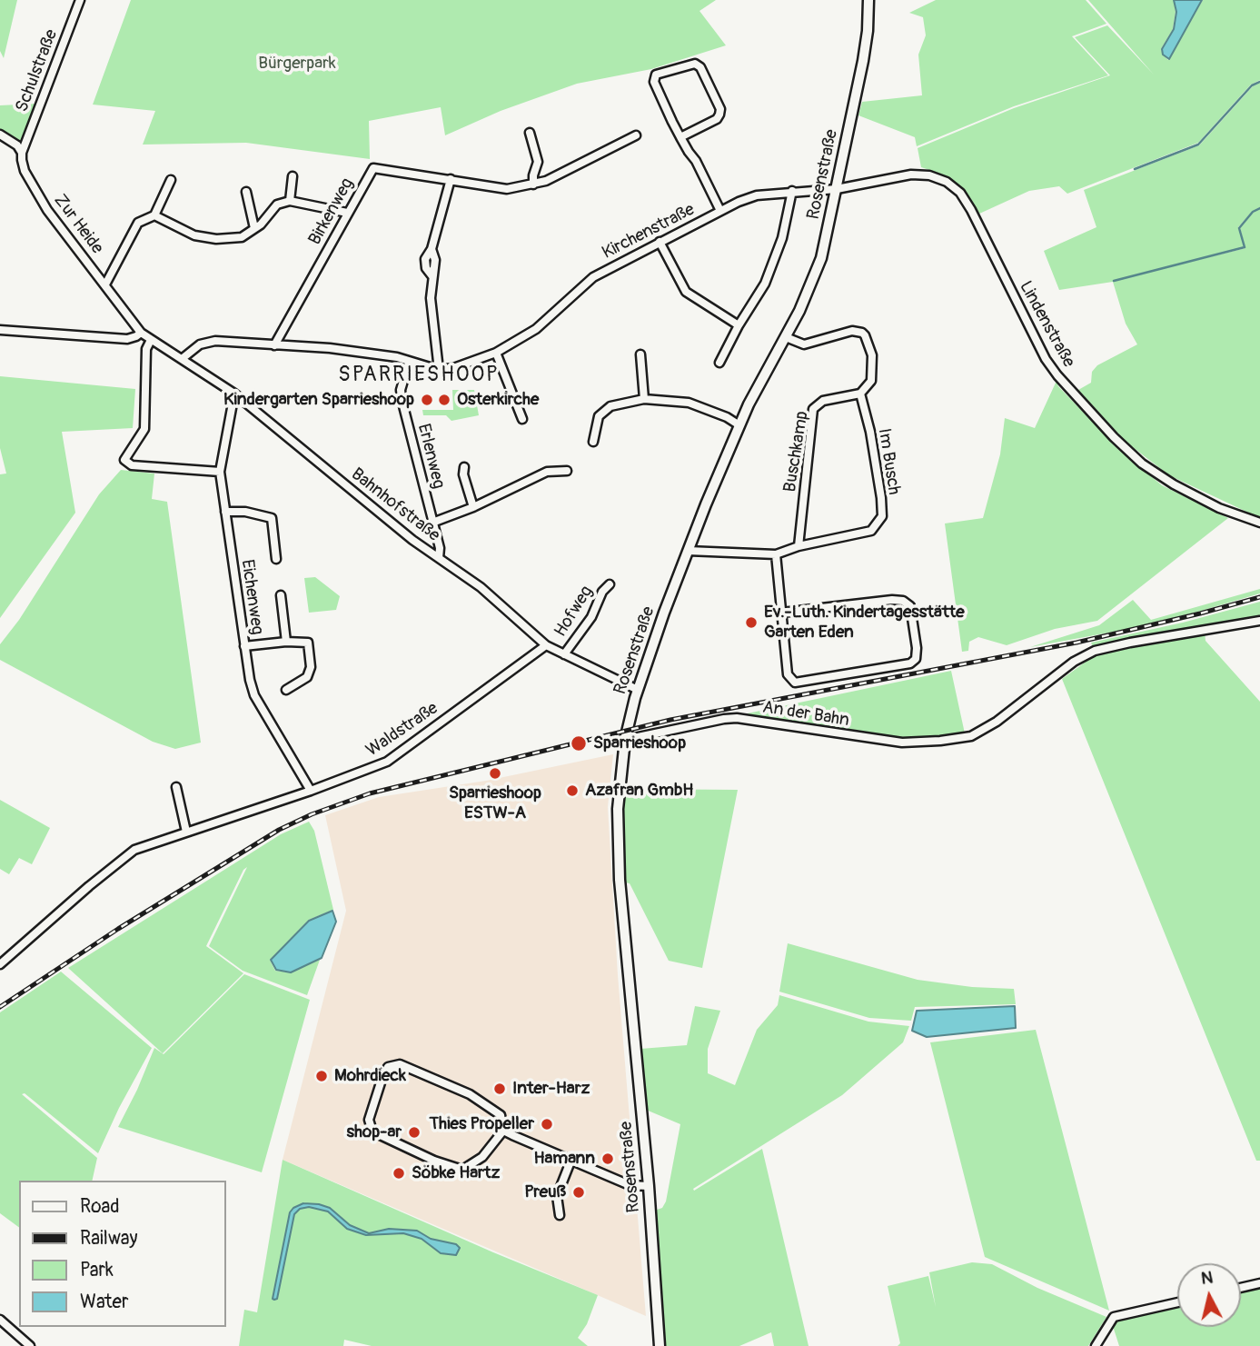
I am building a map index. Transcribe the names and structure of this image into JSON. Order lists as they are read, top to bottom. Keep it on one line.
{"streets":{"main road":["Rosenstraße"],"street":["Schulstraße","Birkenweg","Zur Heide","Kirchenstraße","Lindenstraße","Buschkamp","Erlenweg","Im Busch","Bahnhofstraße","Eichenweg","Hofweg","An der Bahn","Waldstraße"]},"crossings":[["Schulstraße","Zur Heide"],["Rosenstraße","Kirchenstraße"],["Rosenstraße","Lindenstraße"],["Rosenstraße","Im Busch"],["Rosenstraße","Bahnhofstraße"],["Rosenstraße","An der Bahn"],["Birkenweg","Kirchenstraße"],["Zur Heide","Bahnhofstraße"],["Kirchenstraße","Lindenstraße"],["Kirchenstraße","Erlenweg"],["Kirchenstraße","Bahnhofstraße"],["Buschkamp","Im Busch"],["Erlenweg","Bahnhofstraße"],["Bahnhofstraße","Eichenweg"],["Bahnhofstraße","Hofweg"],["Bahnhofstraße","Waldstraße"],["Eichenweg","Waldstraße"]],"districts":["SPARRIESHOOP"],"parks":["Bürgerpark"],"places":["Kindergarten Sparrieshoop","Osterkirche","Ev.-Luth. Kindertagesstätte Garten Eden","Sparrieshoop","Sparrieshoop ESTW-A","Azafran GmbH","Mohrdieck","Inter-Harz","Thies Propeller","shop-ar","Hamann","Söbke Hartz","Preuß"],"legend":["Road","Railway","Park","Water"],"north":"top"}
